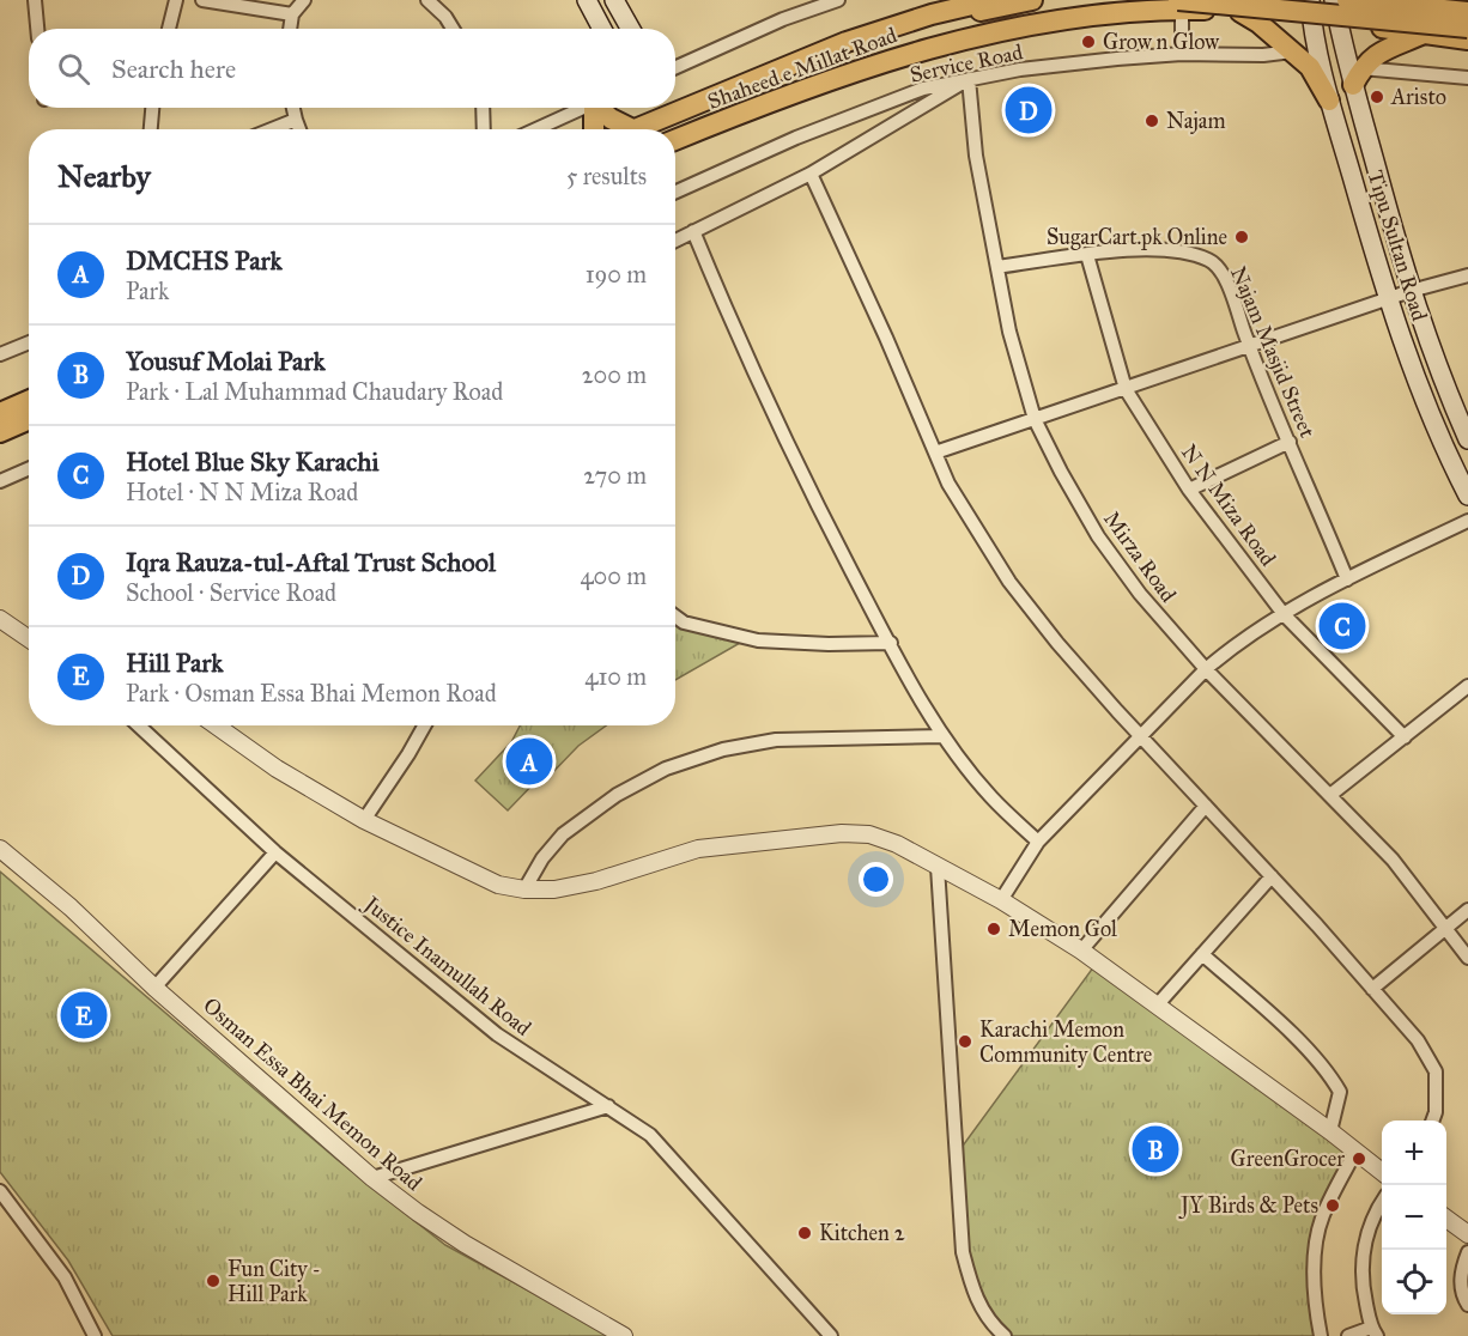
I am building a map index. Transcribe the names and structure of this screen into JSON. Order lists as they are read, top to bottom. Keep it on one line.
{"streets":{"main road":["Shaheed e Millat Road","Tipu Sultan Road"],"street":["Service Road","Najam Masjid Street","N N Miza Road","Mirza Road","Justice Inamullah Road","Osman Essa Bhai Memon Road"]},"crossings":[["Service Road","Mirza Road"],["Shaheed e Millat Road","Tipu Sultan Road"],["Najam Masjid Street","N N Miza Road"],["Najam Masjid Street","Mirza Road"]],"places":["Grow n Glow","Aristo","Najam","SugarCart.pk Online","Memon Gol","Karachi Memon Community Centre","GreenGrocer","JY Birds & Pets","Kitchen 2","Fun City - Hill Park"],"page":{"search":"Search here","pins":["D","C","A","E","B"],"heading":["Nearby","5 results"],"list":[{"mark":"A","name":"DMCHS Park","note":"Park","value":"190 m"},{"mark":"B","name":"Yousuf Molai Park","note":"Park · Lal Muhammad Chaudary Road","value":"200 m"},{"mark":"C","name":"Hotel Blue Sky Karachi","note":"Hotel · N N Miza Road","value":"270 m"},{"mark":"D","name":"Iqra Rauza-tul-Aftal Trust School","note":"School · Service Road","value":"400 m"},{"mark":"E","name":"Hill Park","note":"Park · Osman Essa Bhai Memon Road","value":"410 m"}],"map_buttons":["+","−"]}}
